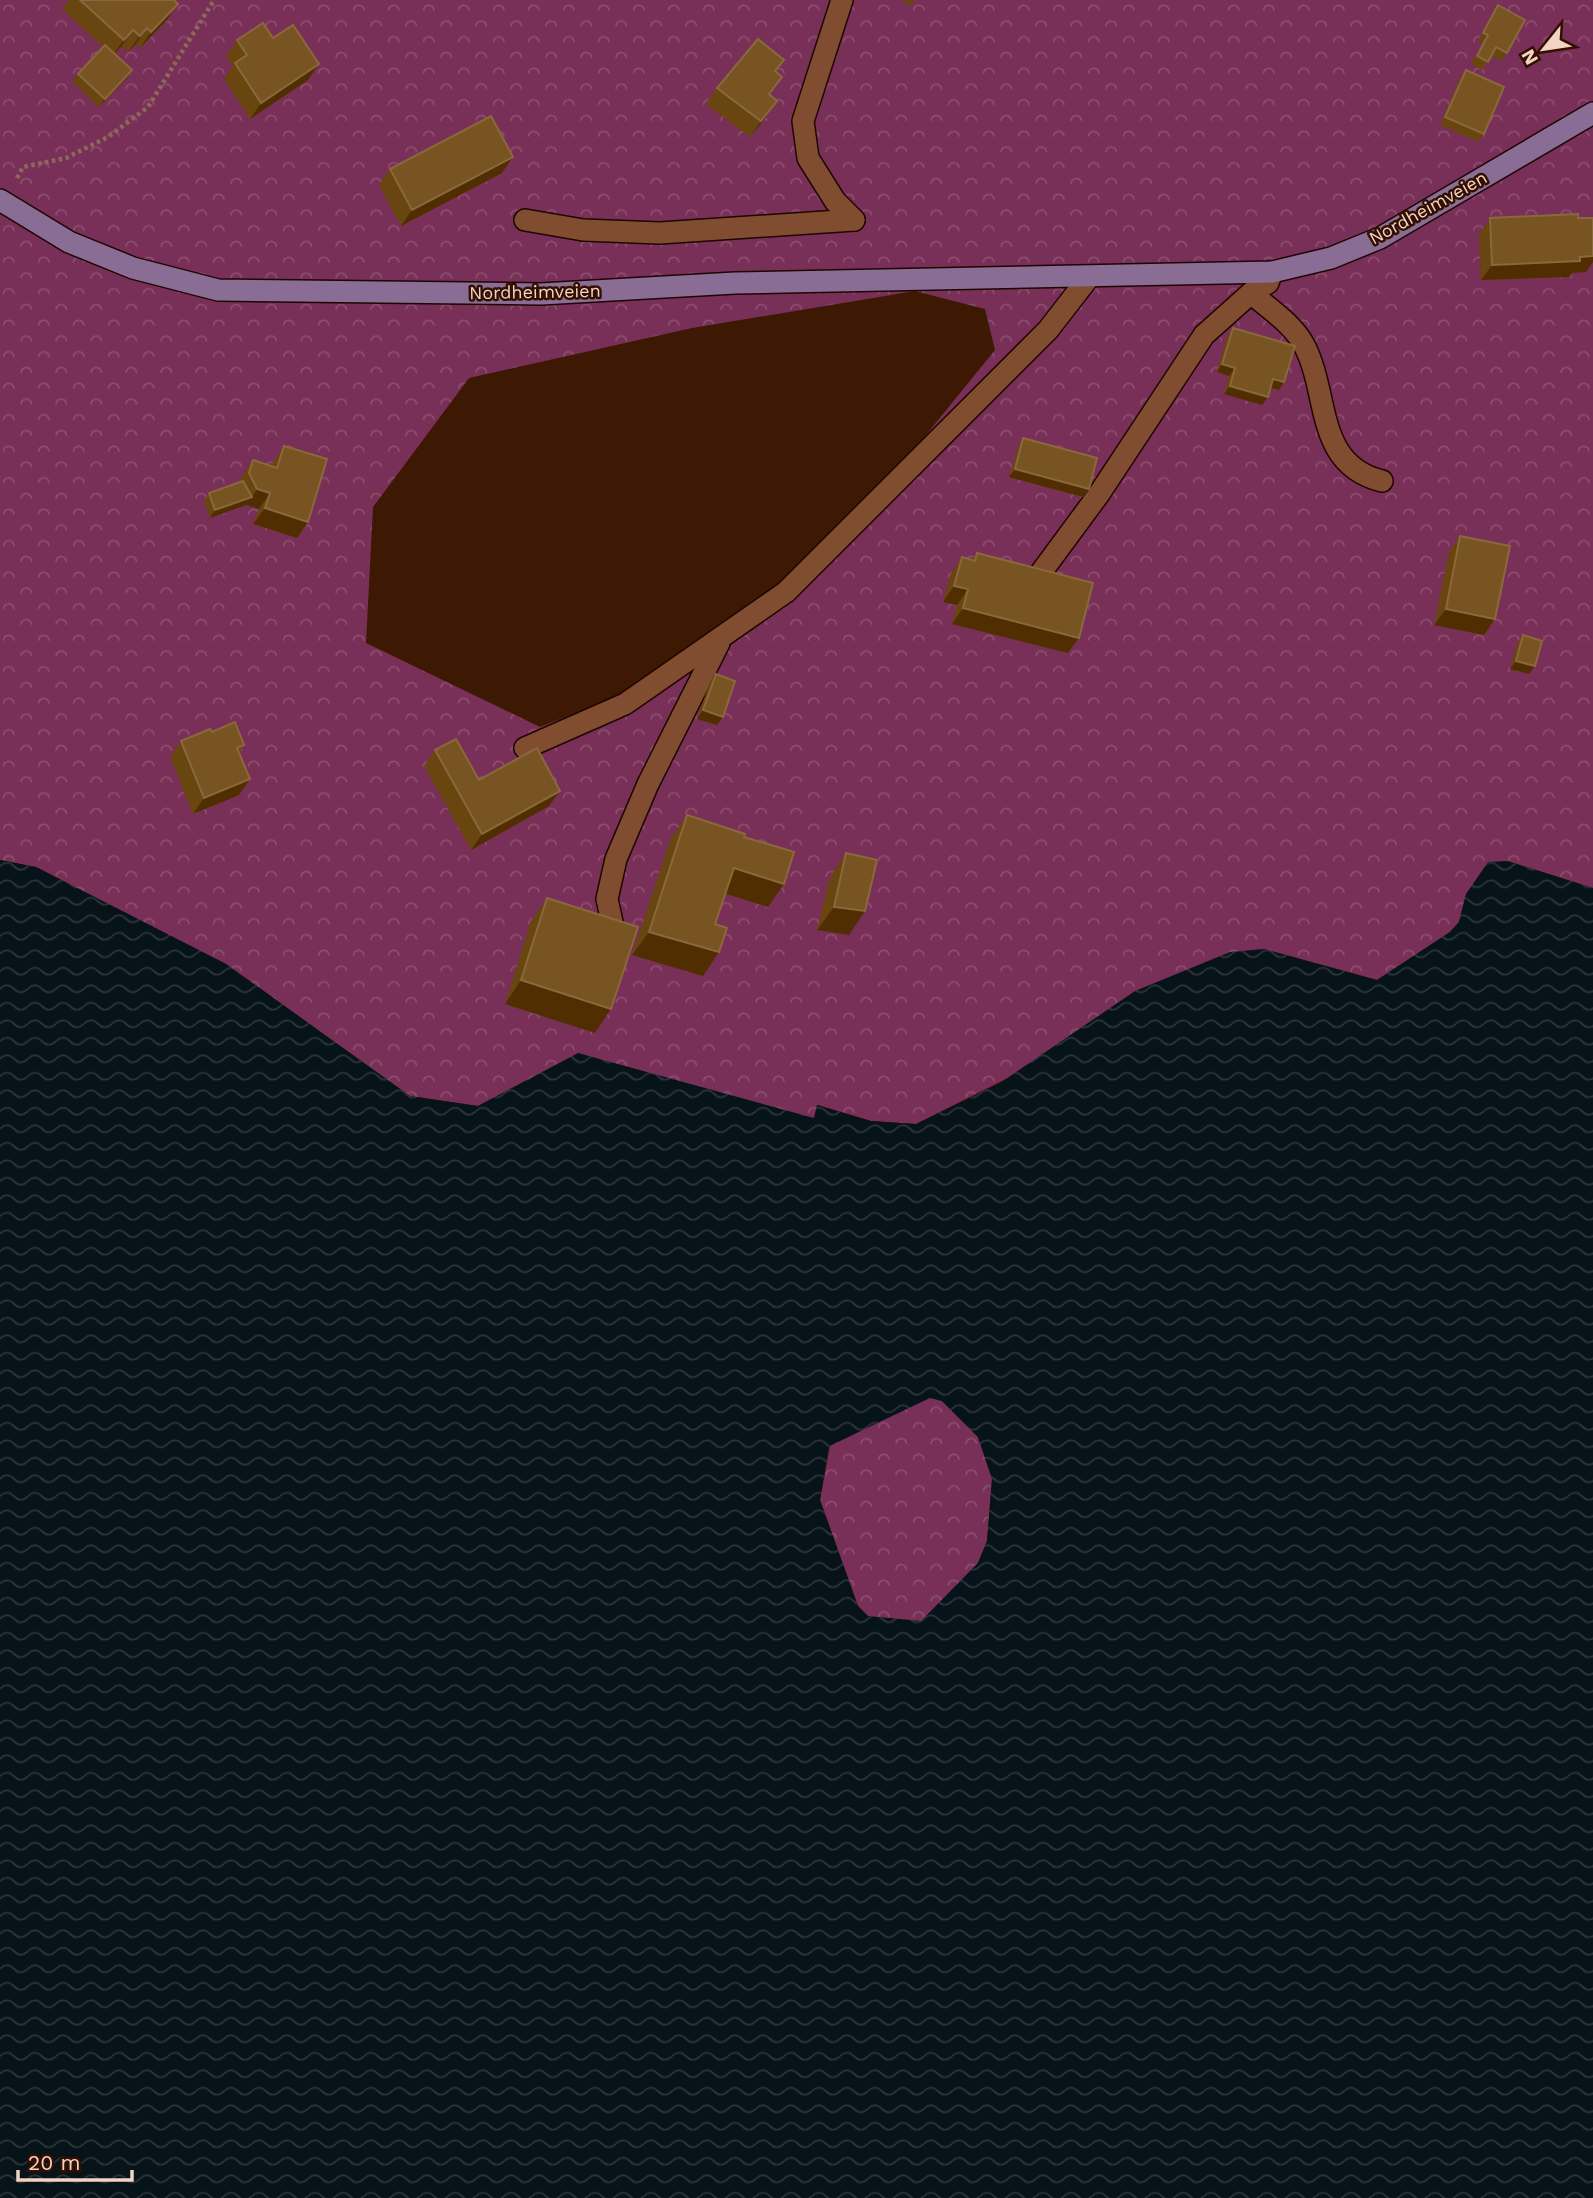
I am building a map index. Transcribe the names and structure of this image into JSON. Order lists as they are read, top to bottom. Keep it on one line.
{"streets":{"main road":["Nordheimveien"]},"scale_bar":"20 m","north":"bottom left"}
